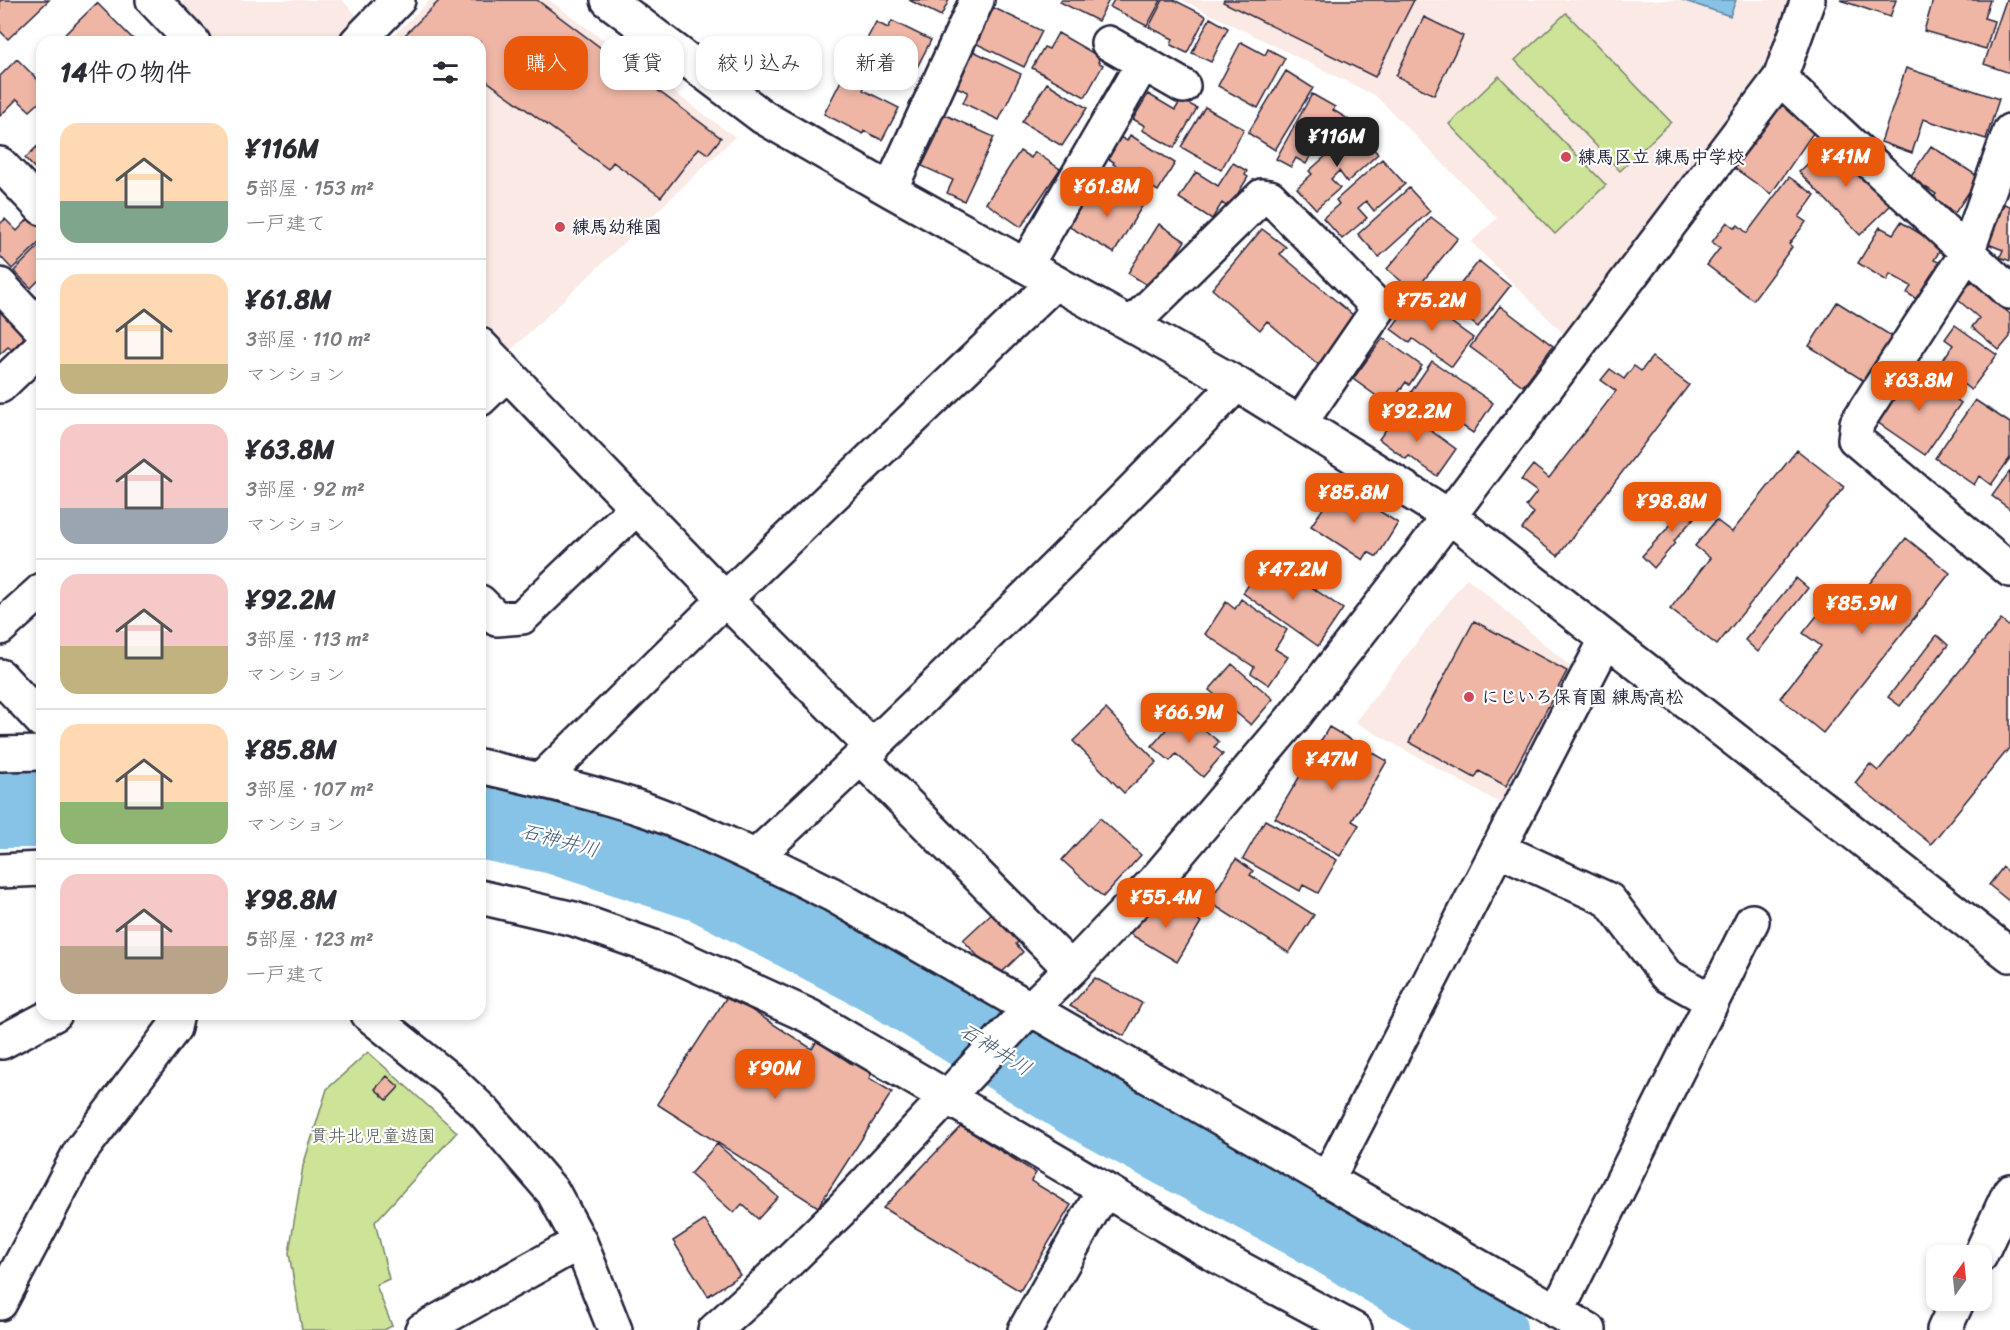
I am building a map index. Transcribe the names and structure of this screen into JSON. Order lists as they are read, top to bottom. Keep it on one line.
{"water":["石神井川"],"parks":["貫井北児童遊園"],"places":["練馬区立 練馬中学校","練馬幼稚園","にじいろ保育園 練馬高松"],"north":"top","page":{"chip":["購入","賃貸","絞り込み","新着"],"heading":"14件の物件","list":[{"name":"¥116M","note":"5部屋 · 153 m² · 一戸建て"},{"name":"¥61.8M","note":"3部屋 · 110 m² · マンション"},{"name":"¥63.8M","note":"3部屋 · 92 m² · マンション"},{"name":"¥92.2M","note":"3部屋 · 113 m² · マンション"},{"name":"¥85.8M","note":"3部屋 · 107 m² · マンション"},{"name":"¥98.8M","note":"5部屋 · 123 m² · 一戸建て"}],"price":["¥116M","¥41M","¥61.8M","¥75.2M","¥63.8M","¥92.2M","¥85.8M","¥98.8M","¥47.2M","¥85.9M","¥66.9M","¥47M","¥55.4M","¥90M"]}}
